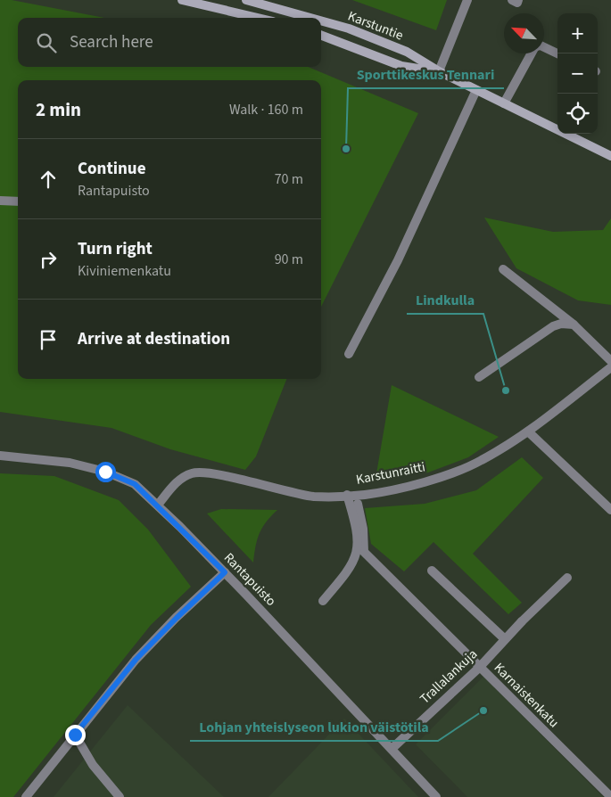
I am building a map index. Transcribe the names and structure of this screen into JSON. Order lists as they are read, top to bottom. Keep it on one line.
{"streets":{"main road":["Karstuntie"],"street":["Karstunraitti","Rantapuisto","Trallalankuja","Karnaistenkatu"]},"crossings":[["Karstunraitti","Rantapuisto"],["Rantapuisto","Trallalankuja"],["Trallalankuja","Karnaistenkatu"]],"places":["Sporttikeskus Tennari","Lindkulla","Lohjan yhteislyseon lukion väistötila"],"north":"top left","page":{"map_buttons":["+","−"],"search":"Search here","heading":["2 min","Walk · 160 m"],"list":[["Continue","Rantapuisto","70 m"],["Turn right","Kiviniemenkatu","90 m"],"Arrive at destination"]}}
